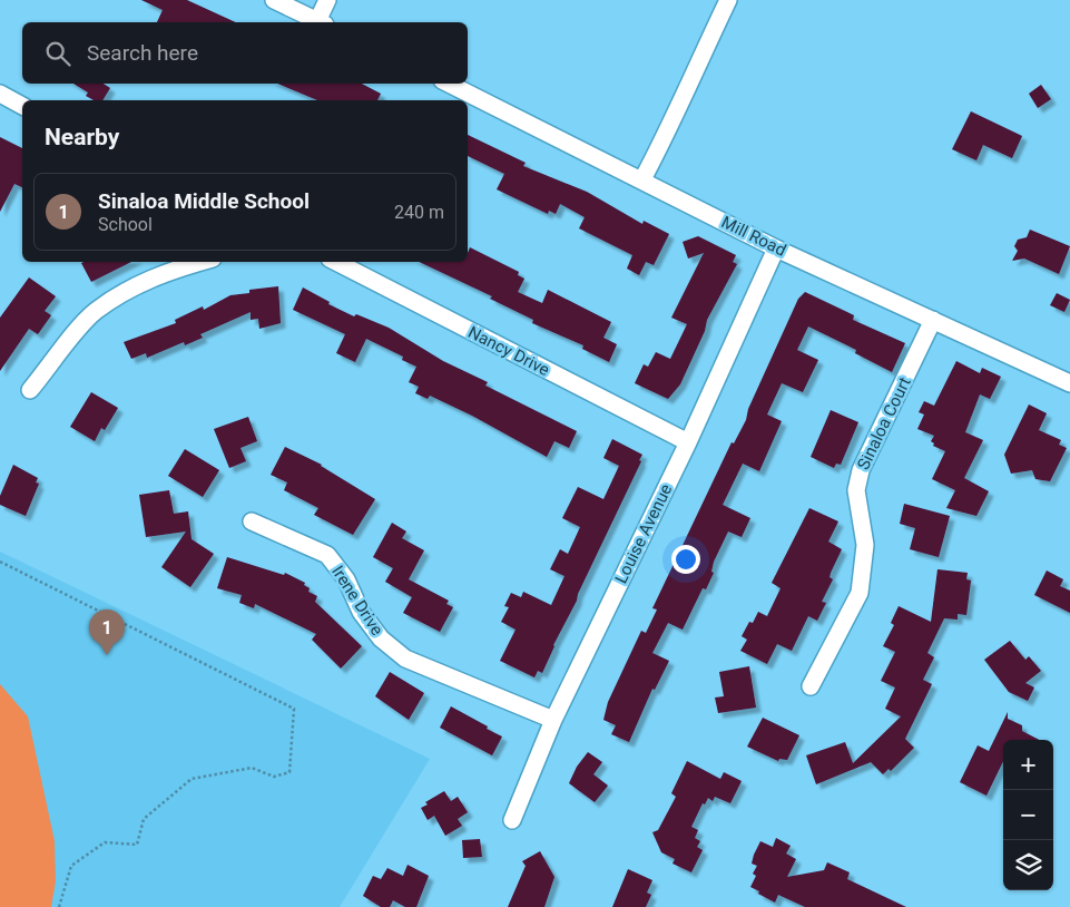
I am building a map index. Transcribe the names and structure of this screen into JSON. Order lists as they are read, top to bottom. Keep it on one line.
{"streets":{"street":["Mill Road","Nancy Drive","Sinaloa Court","Louise Avenue","Irene Drive"]},"crossings":[["Mill Road","Sinaloa Court"],["Mill Road","Louise Avenue"],["Nancy Drive","Louise Avenue"],["Louise Avenue","Irene Drive"]],"page":{"search":"Search here","heading":"Nearby","list":[{"mark":"1","name":"Sinaloa Middle School","note":"School","value":"240 m"}],"pins":"1","map_buttons":["+","−"]}}
